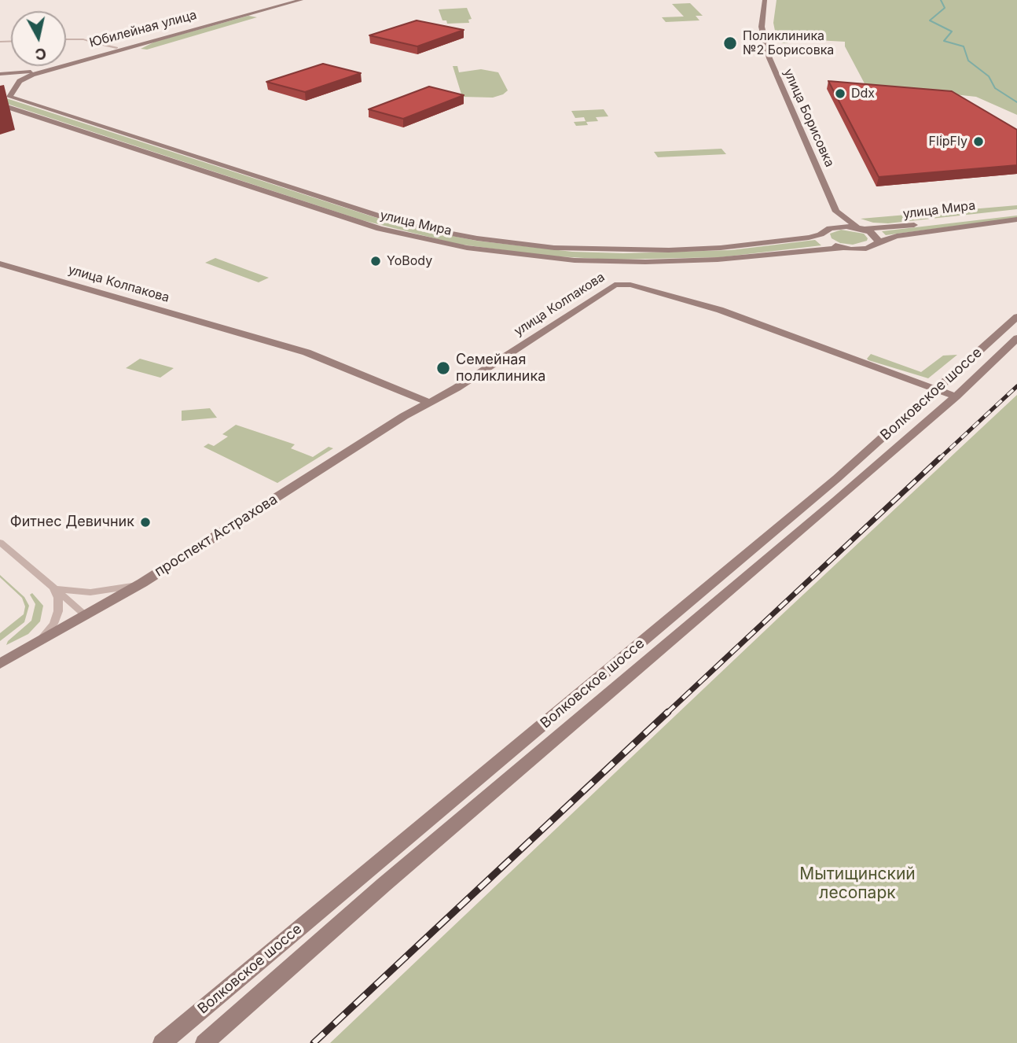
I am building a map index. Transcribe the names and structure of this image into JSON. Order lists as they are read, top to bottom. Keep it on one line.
{"streets":{"main road":["Юбилейная улица","улица Борисовка","улица Мира","улица Колпакова","Волковское шоссе","проспект Астрахова"]},"crossings":[["Юбилейная улица","улица Мира"],["улица Колпакова","Волковское шоссе"],["улица Колпакова","проспект Астрахова"]],"parks":["Мытищинский лесопарк"],"places":["Поликлиника №2 Борисовка","Ddx","FlipFly","YoBody","Семейная поликлиника","Фитнес Девичник"],"north":"bottom"}
